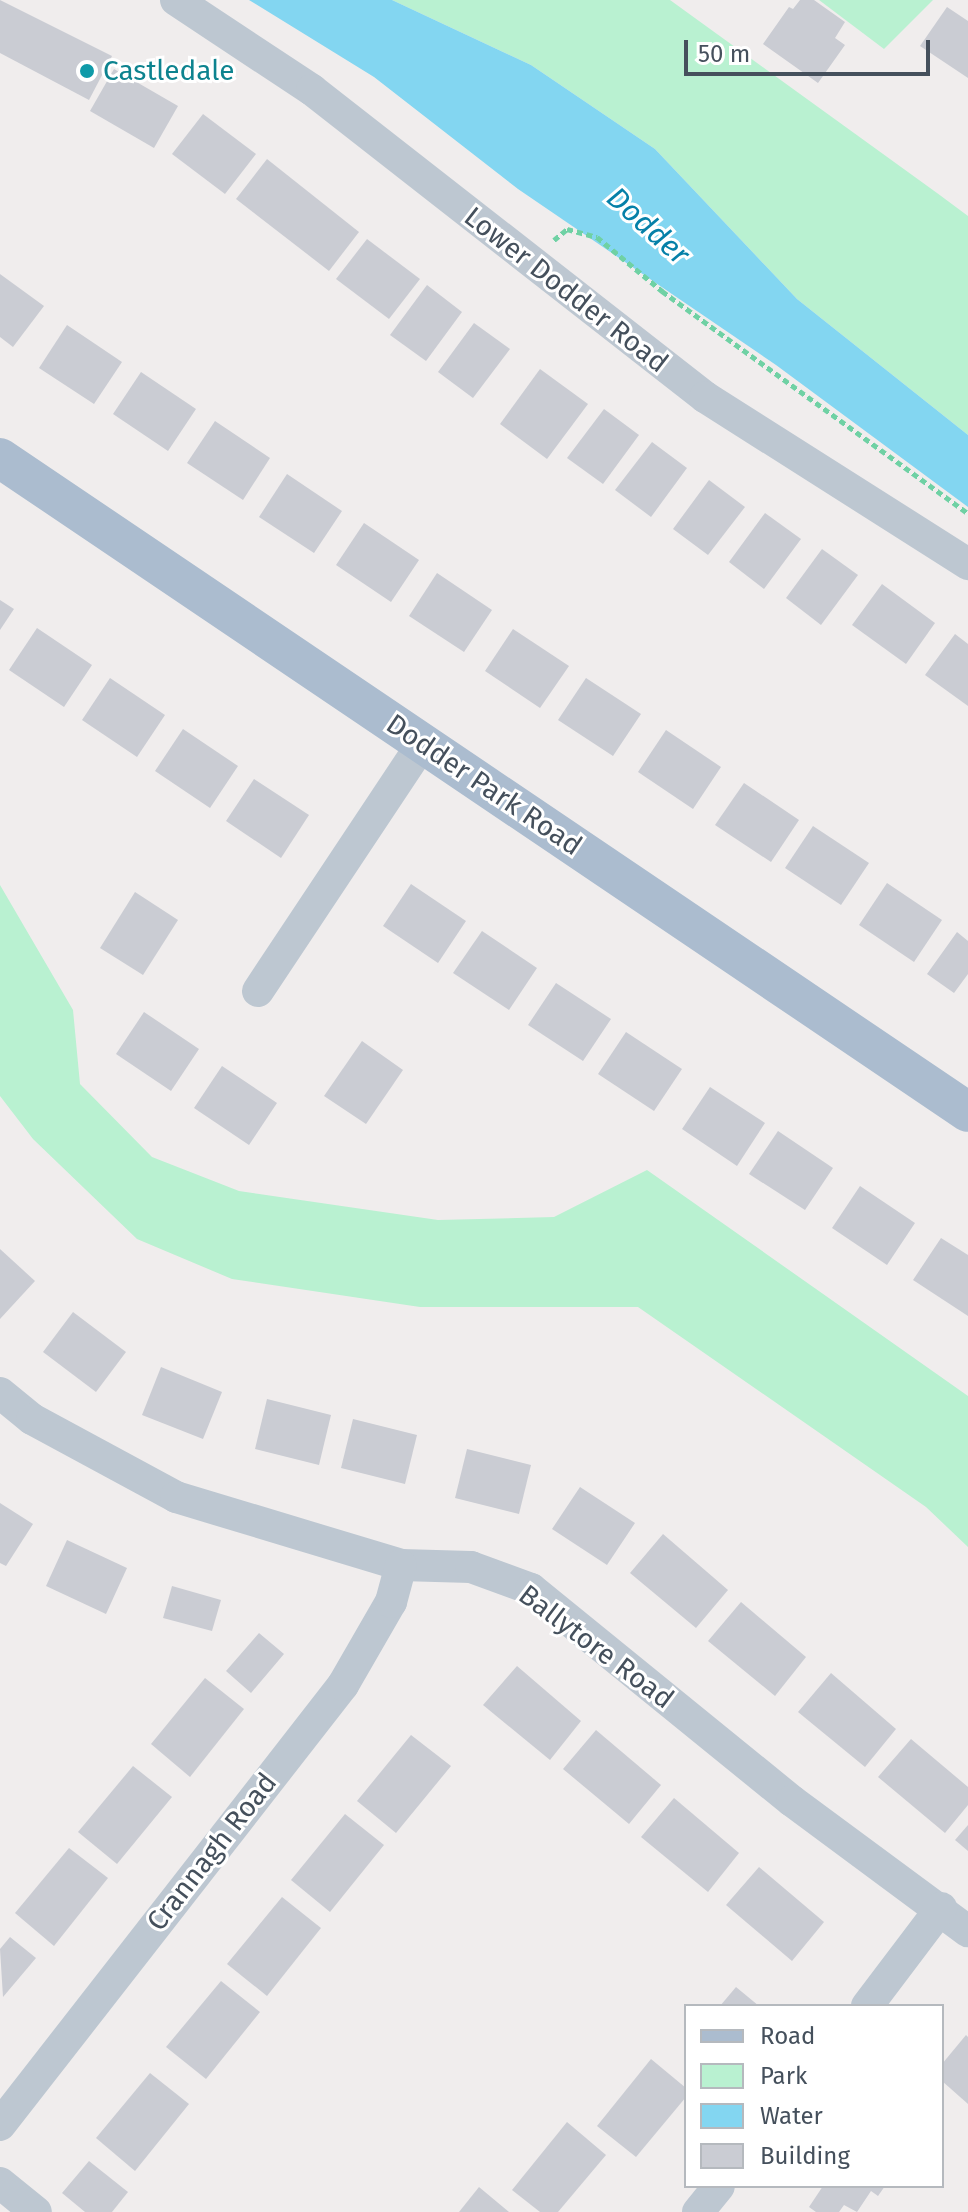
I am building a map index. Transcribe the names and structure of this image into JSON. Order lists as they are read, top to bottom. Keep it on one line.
{"streets":{"main road":["Dodder Park Road"],"street":["Lower Dodder Road","Ballytore Road","Crannagh Road"]},"crossings":[["Ballytore Road","Crannagh Road"]],"water":["Dodder"],"places":["Castledale"],"legend":["Road","Park","Water","Building"],"scale_bar":"50 m"}
